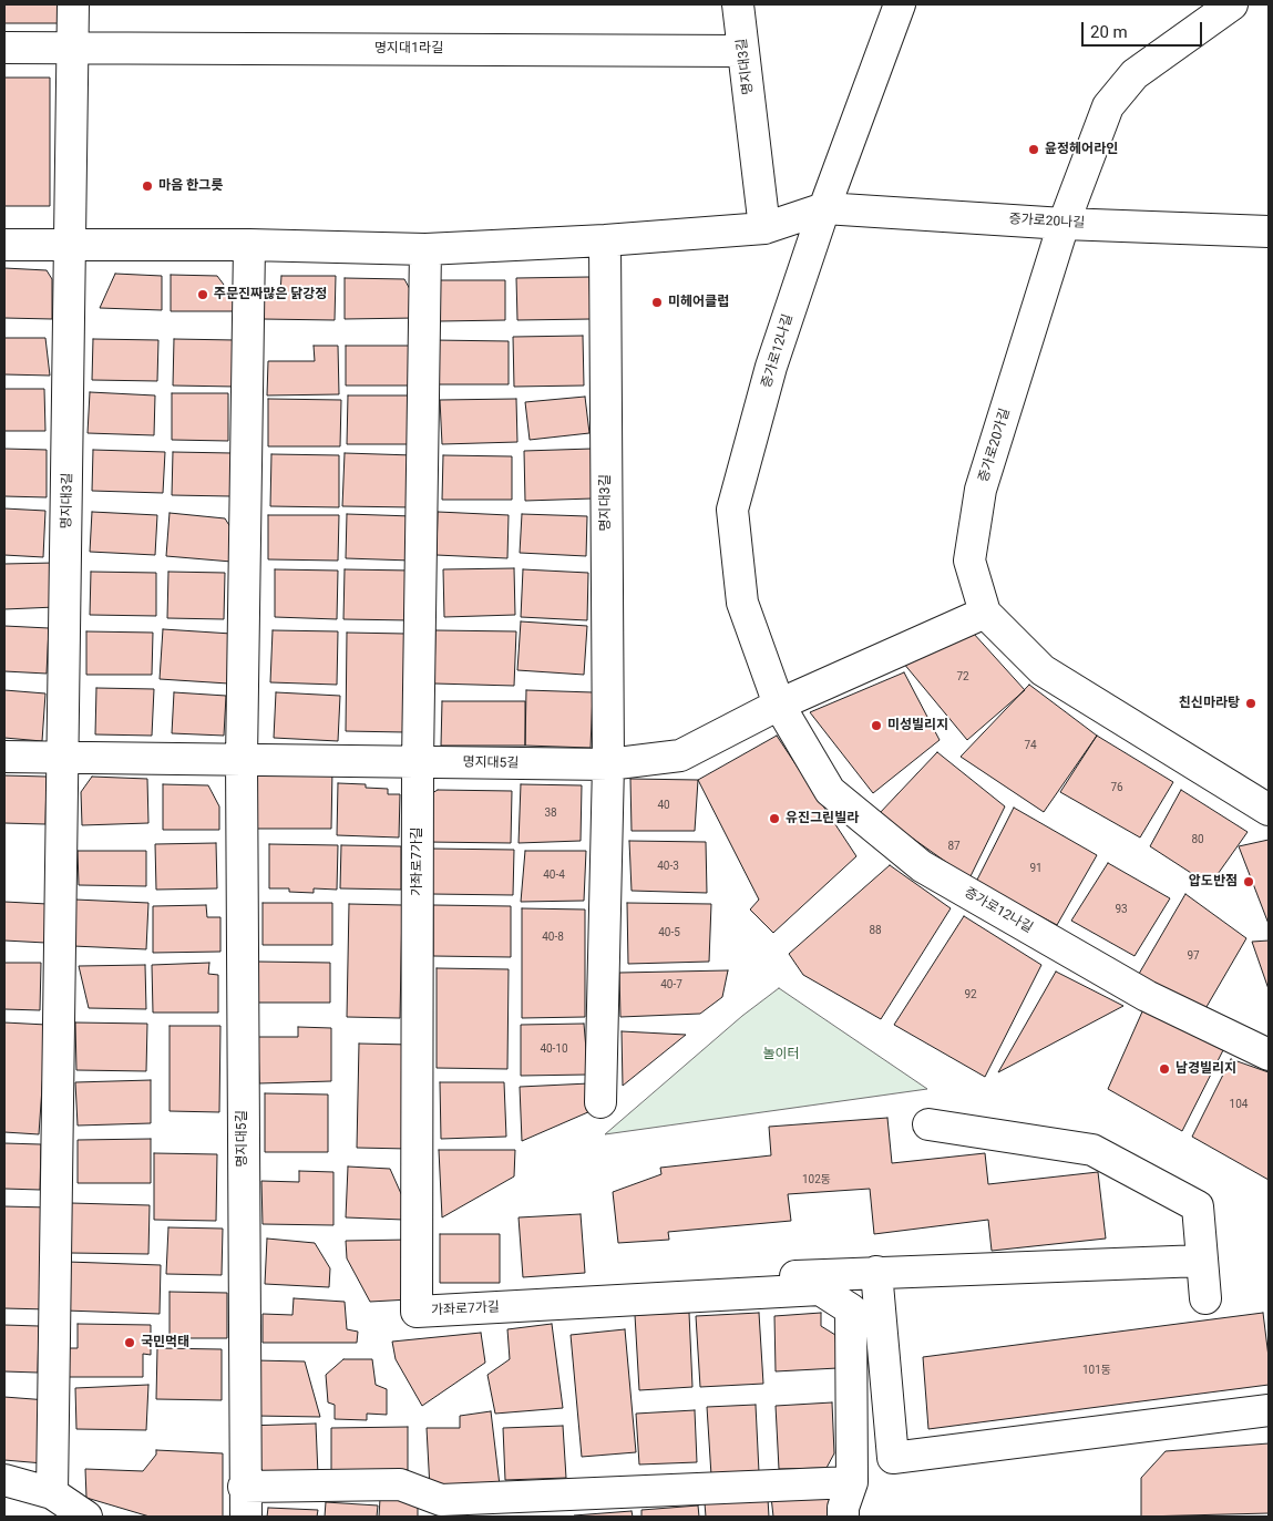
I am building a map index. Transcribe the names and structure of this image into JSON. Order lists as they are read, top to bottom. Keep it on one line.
{"streets":{"street":["명지대1라길","명지대3길","증가로20나길","증가로12나길","증가로20가길","명지대5길","가좌로7가길"]},"crossings":[["명지대1라길","명지대3길"],["명지대3길","명지대5길"],["증가로20나길","증가로12나길"],["증가로20나길","증가로20가길"],["증가로12나길","명지대5길"],["명지대5길","가좌로7가길"]],"parks":["놀이터"],"places":["윤정헤어라인","마음 한그릇","주문진짜많은 닭강정","미헤어클럽","친신마라탕","미성빌리지","유진그린빌라","압도반점","남경빌리지","국민먹태"],"house_numbers":["72","74","76","40","38","80","87","40-3","91","40-4","93","88","40-5","40-8","97","40-7","92","40-10","104","102동","101동"],"scale_bar":"20 m"}
